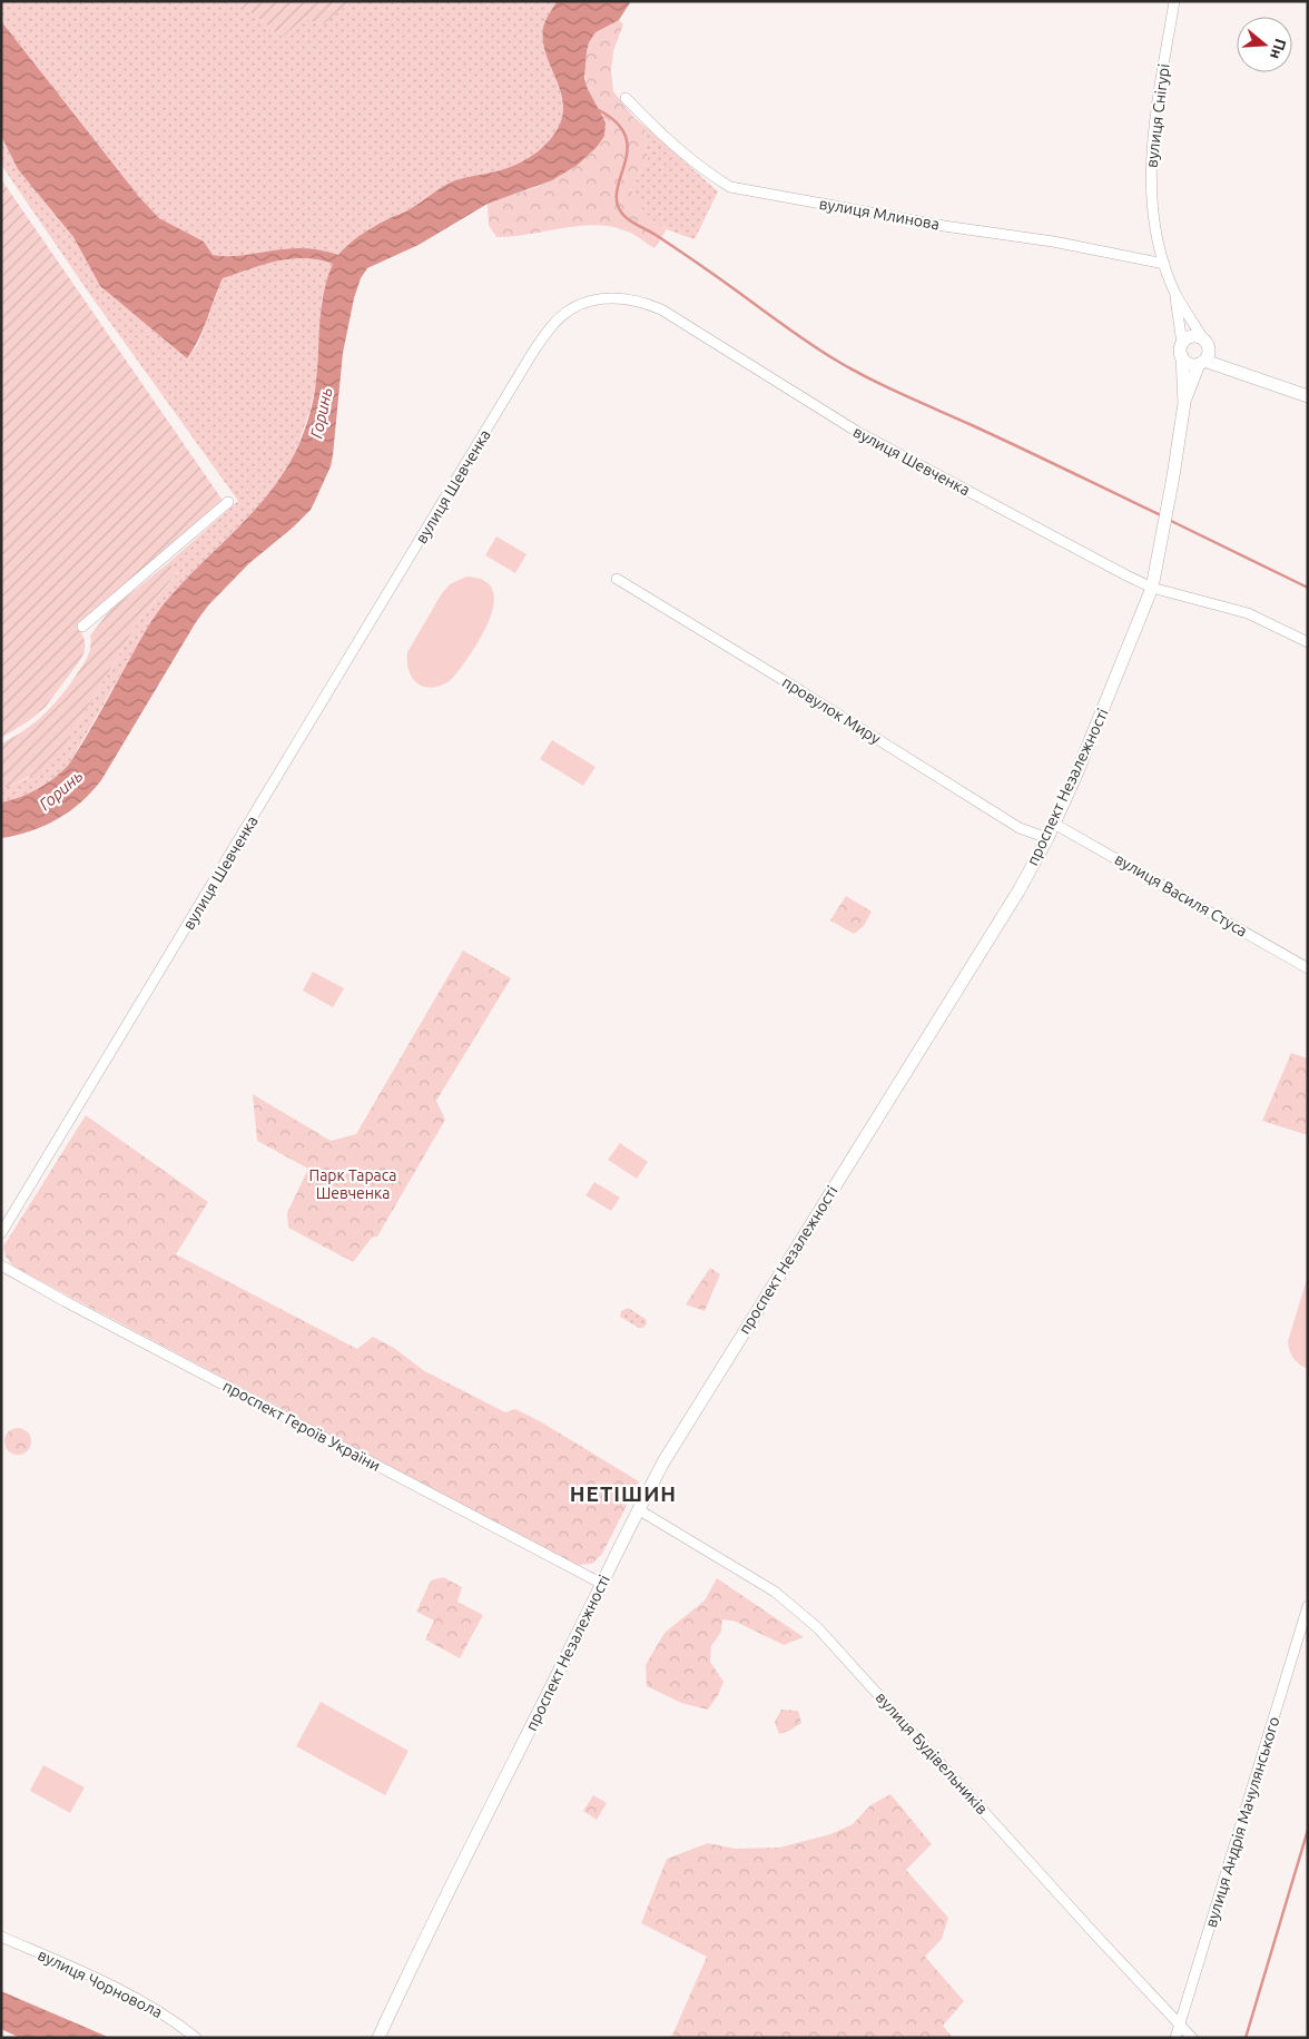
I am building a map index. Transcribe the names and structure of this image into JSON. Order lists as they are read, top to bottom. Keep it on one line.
{"streets":{"main road":["вулиця Снігурі","проспект Незалежності"],"street":["вулиця Млинова","вулиця Шевченка","провулок Миру","вулиця Василя Стуса","проспект Героїв України","вулиця Будівельників","вулиця Андрія Мачулянського","вулиця Чорновола"]},"crossings":[["вулиця Снігурі","вулиця Млинова"],["вулиця Снігурі","проспект Незалежності"],["вулиця Шевченка","проспект Незалежності"],["провулок Миру","проспект Незалежності"],["проспект Незалежності","вулиця Василя Стуса"],["проспект Незалежності","проспект Героїв України"],["проспект Незалежності","вулиця Будівельників"],["вулиця Будівельників","вулиця Андрія Мачулянського"]],"districts":["НЕТІШИН"],"water":["Горинь"],"parks":["Парк Тараса Шевченка"],"north":"right"}
